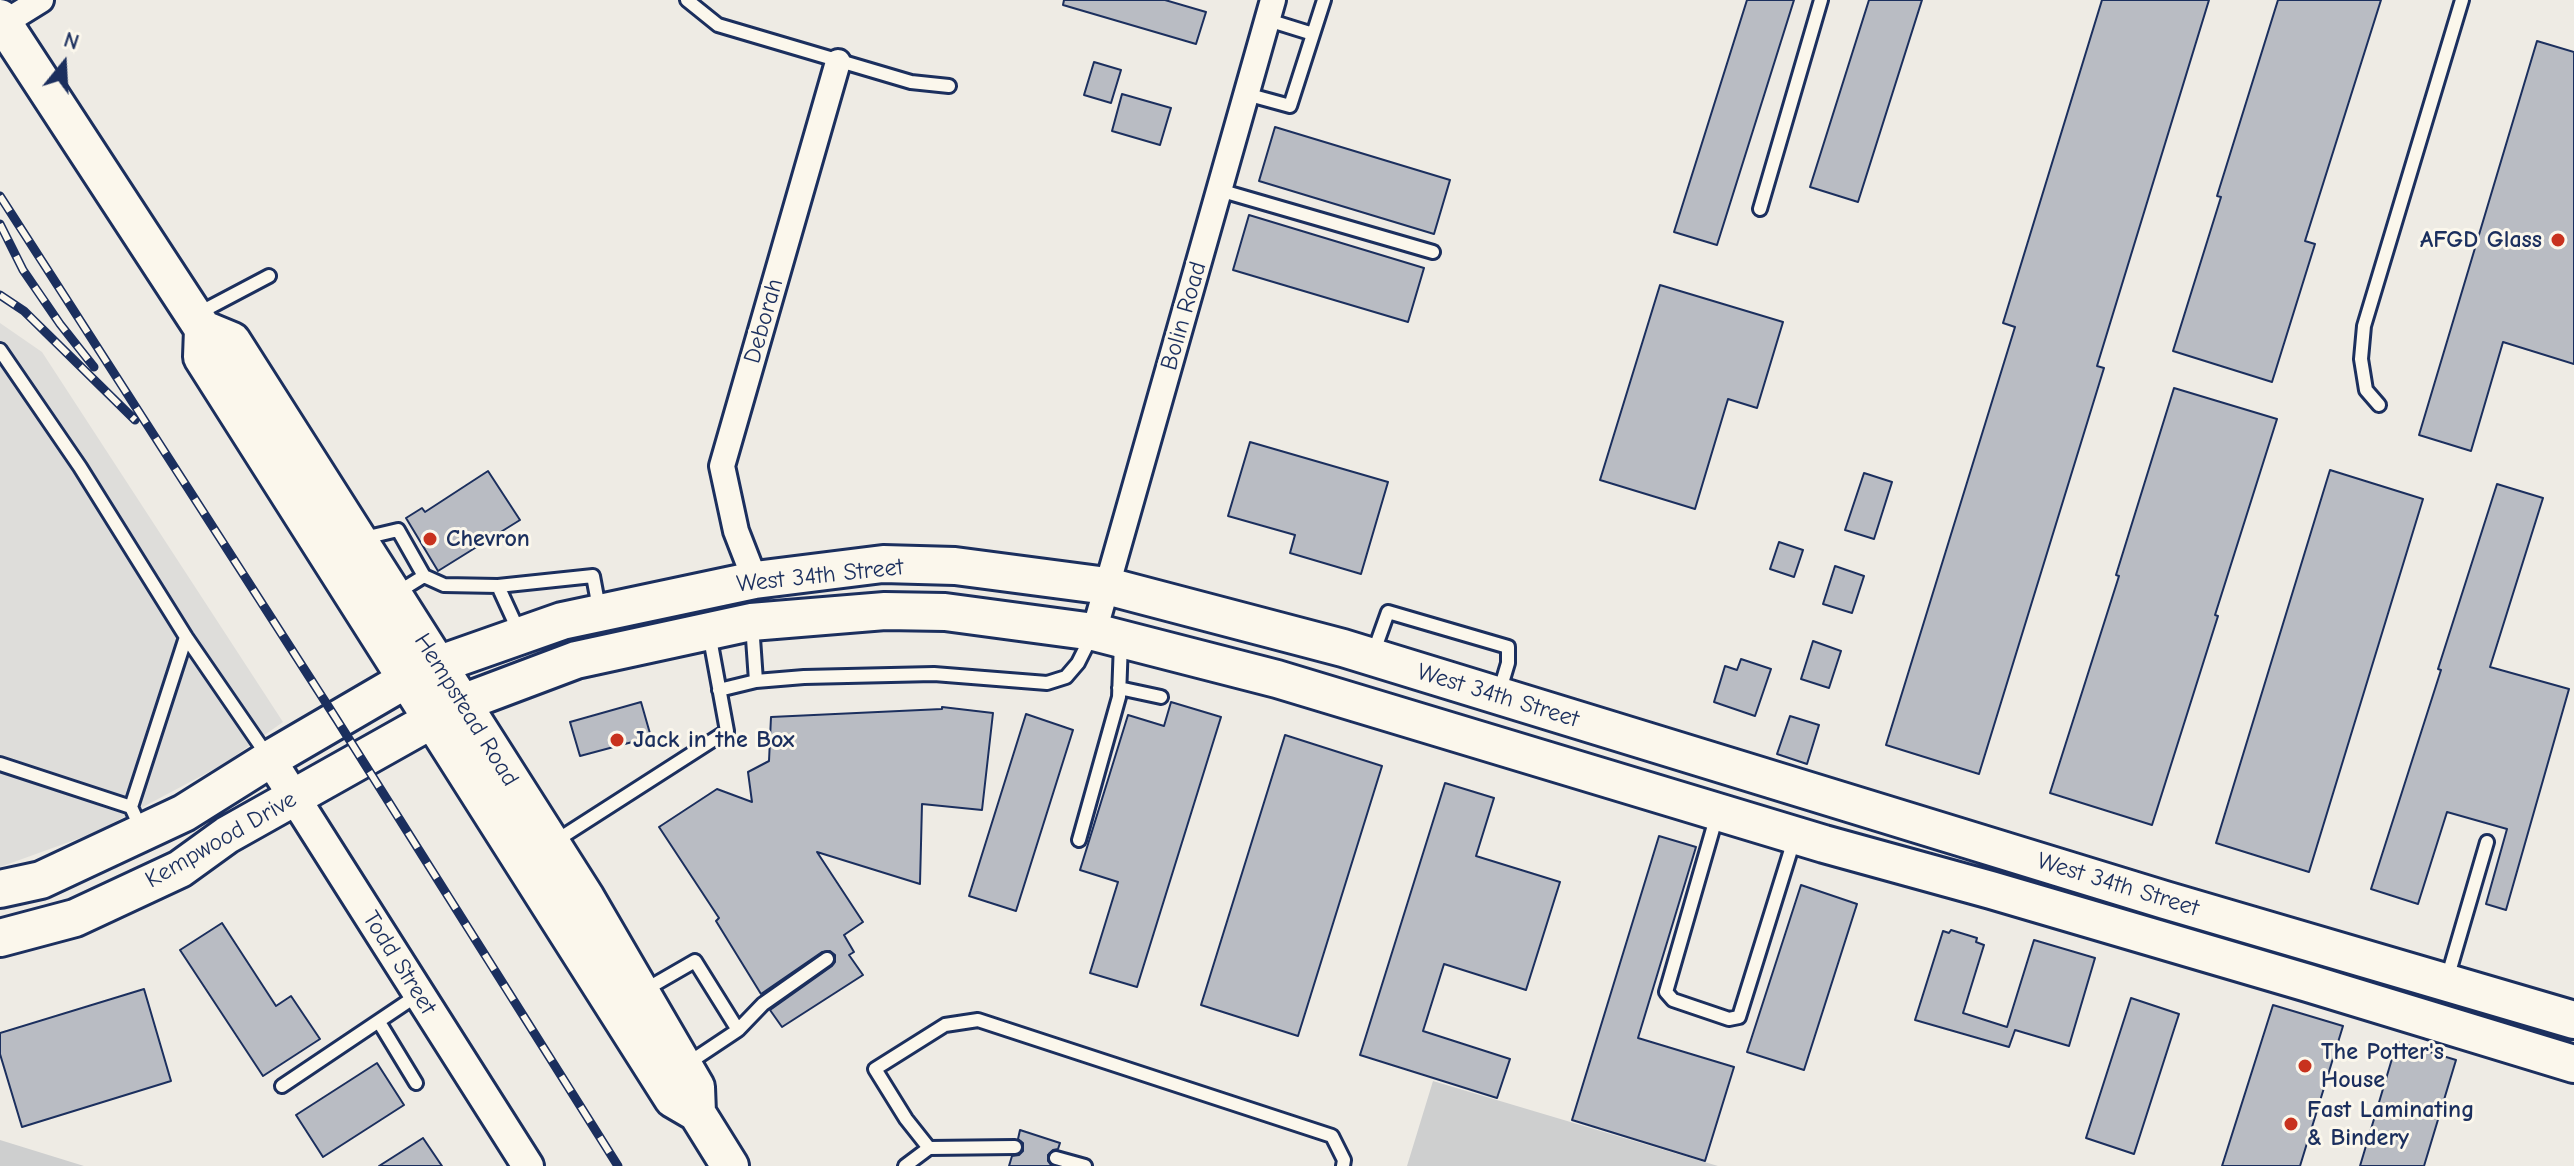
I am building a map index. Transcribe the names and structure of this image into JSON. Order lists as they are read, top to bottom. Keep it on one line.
{"streets":{"main road":["West 34th Street","Hempstead Road","Kempwood Drive"],"street":["Bolin Road","Deborah","Todd Street"]},"crossings":[["Bolin Road","West 34th Street"],["Deborah","West 34th Street"],["West 34th Street","Hempstead Road"],["West 34th Street","Kempwood Drive"],["Hempstead Road","Kempwood Drive"],["Kempwood Drive","Todd Street"]],"places":["AFGD Glass","Chevron","Jack in the Box","The Potter's House","Fast Laminating & Bindery"],"north":"top"}
